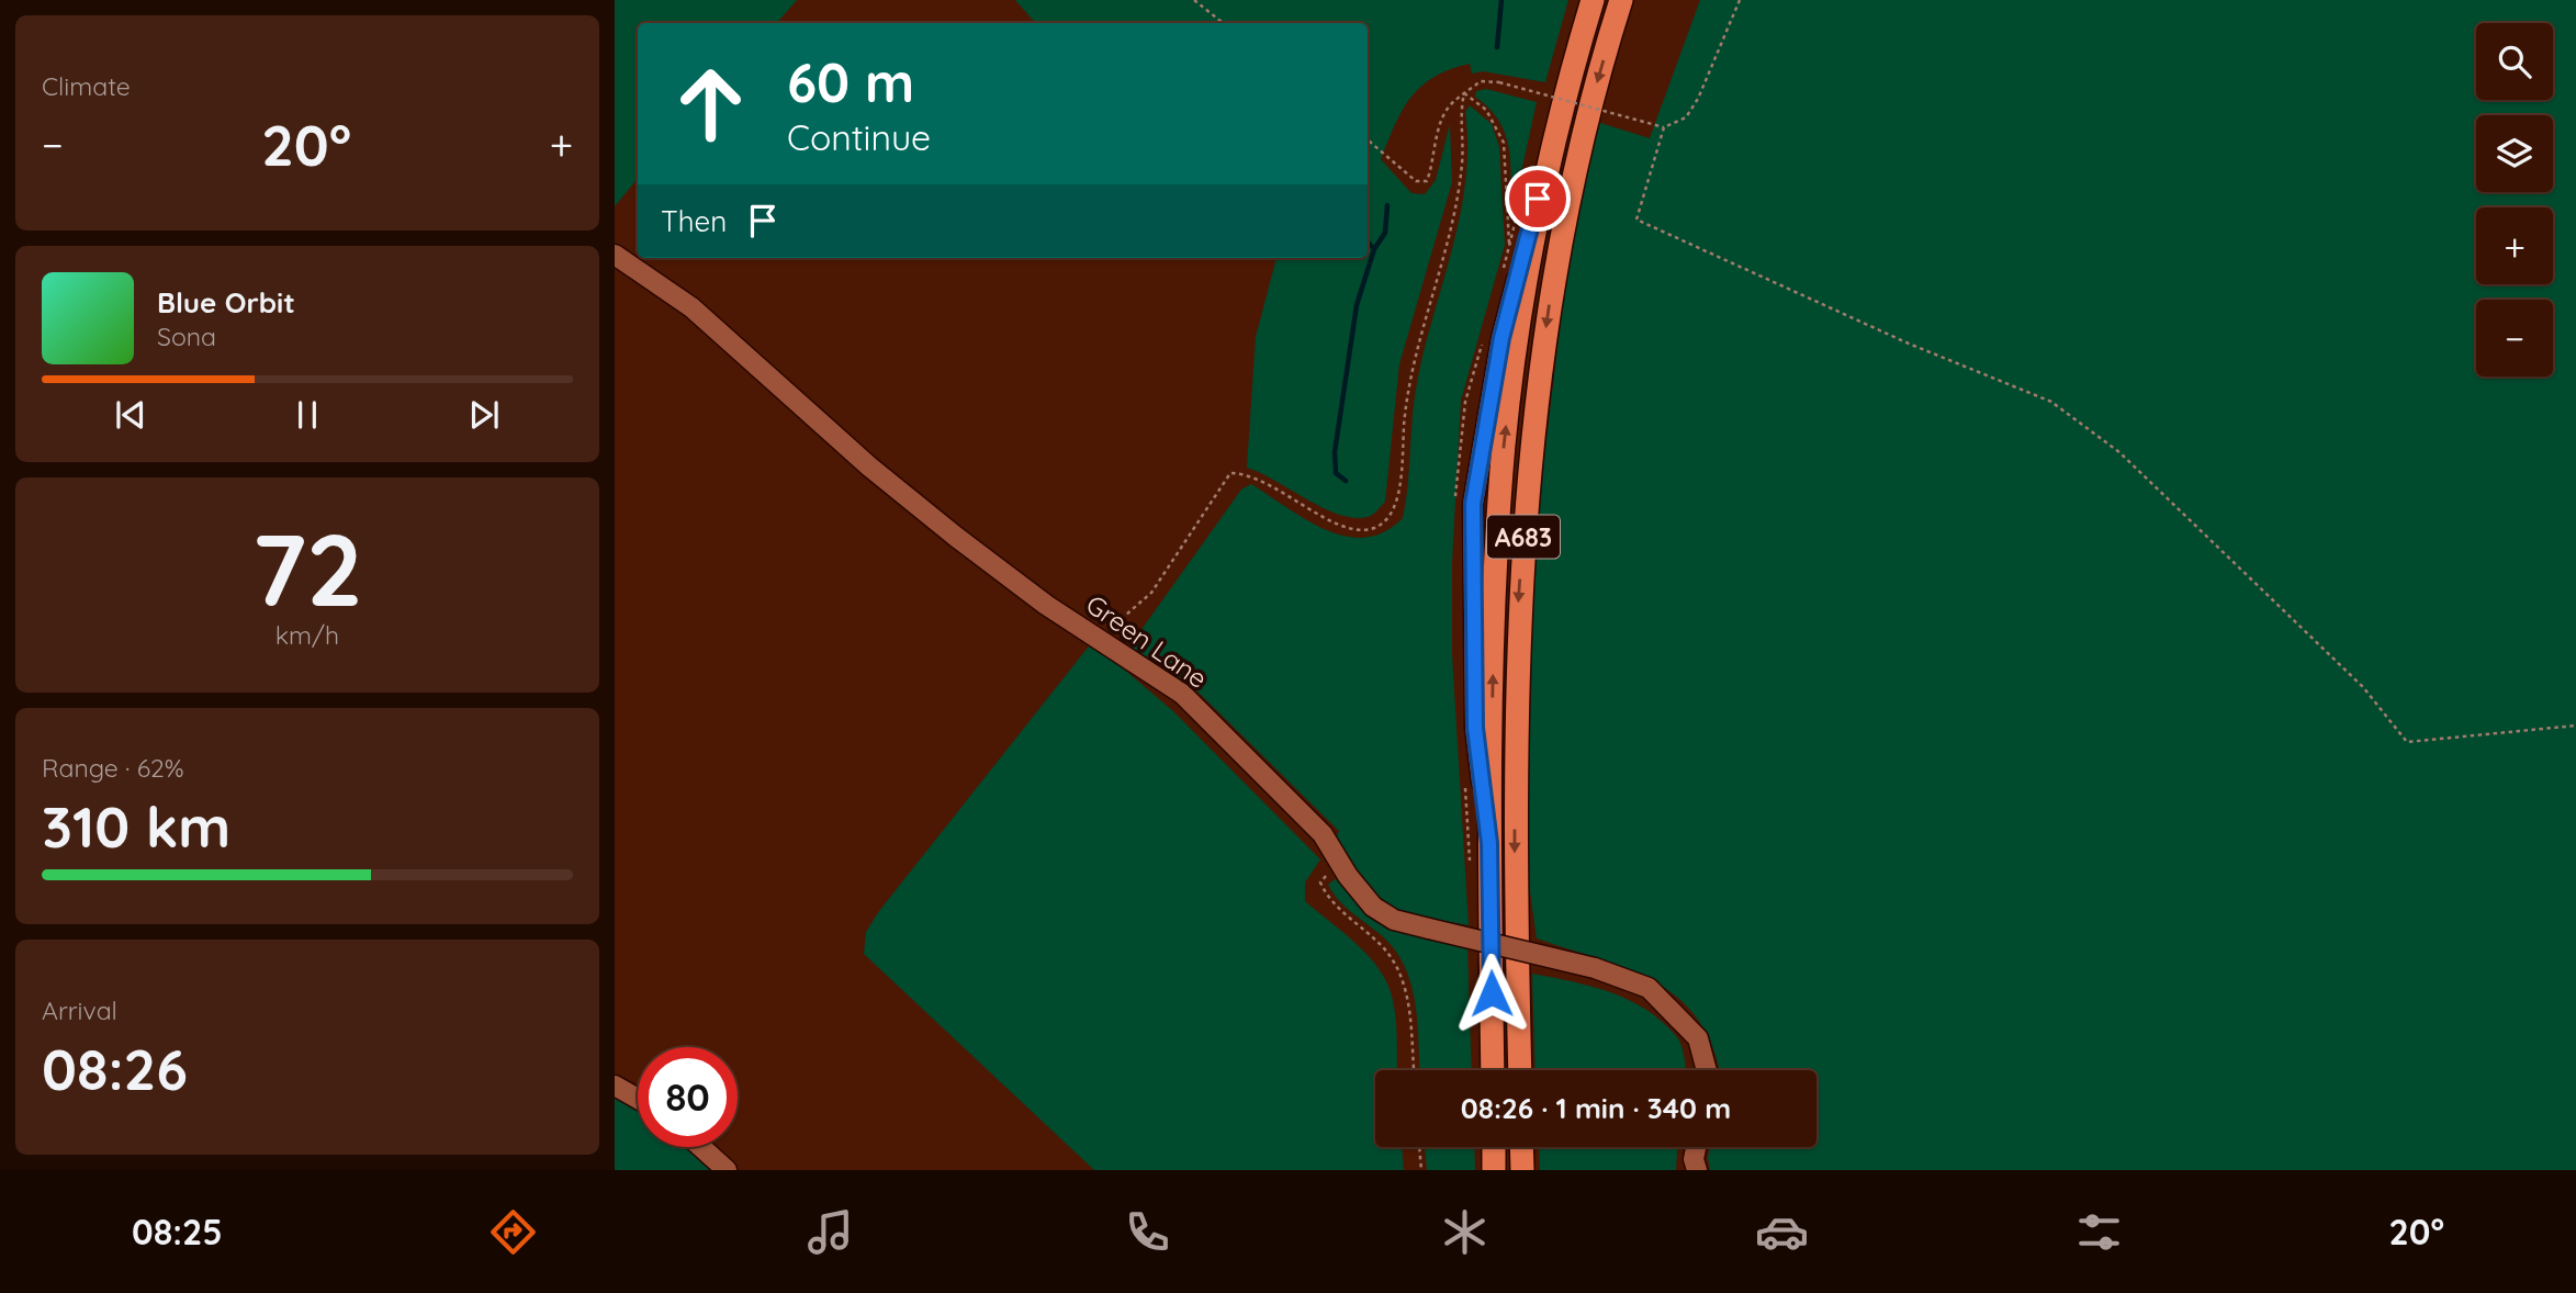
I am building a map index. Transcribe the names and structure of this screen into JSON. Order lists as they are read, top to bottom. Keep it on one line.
{"streets":{"highway":["A683"],"street":["Green Lane"]},"page":{"tile":["Climate",["72","km/h"],["Range · 62%","310 km"],["Arrival","08:26"]],"map_buttons":["+","−"],"turn":["60 m","Continue"],"heat":["−","20°","+"],"then":"Then","song":["Blue Orbit","Sona"],"limit":"80","trip":"08:26 · 1 min · 340 m","tabs":["08:25","20°"]}}
